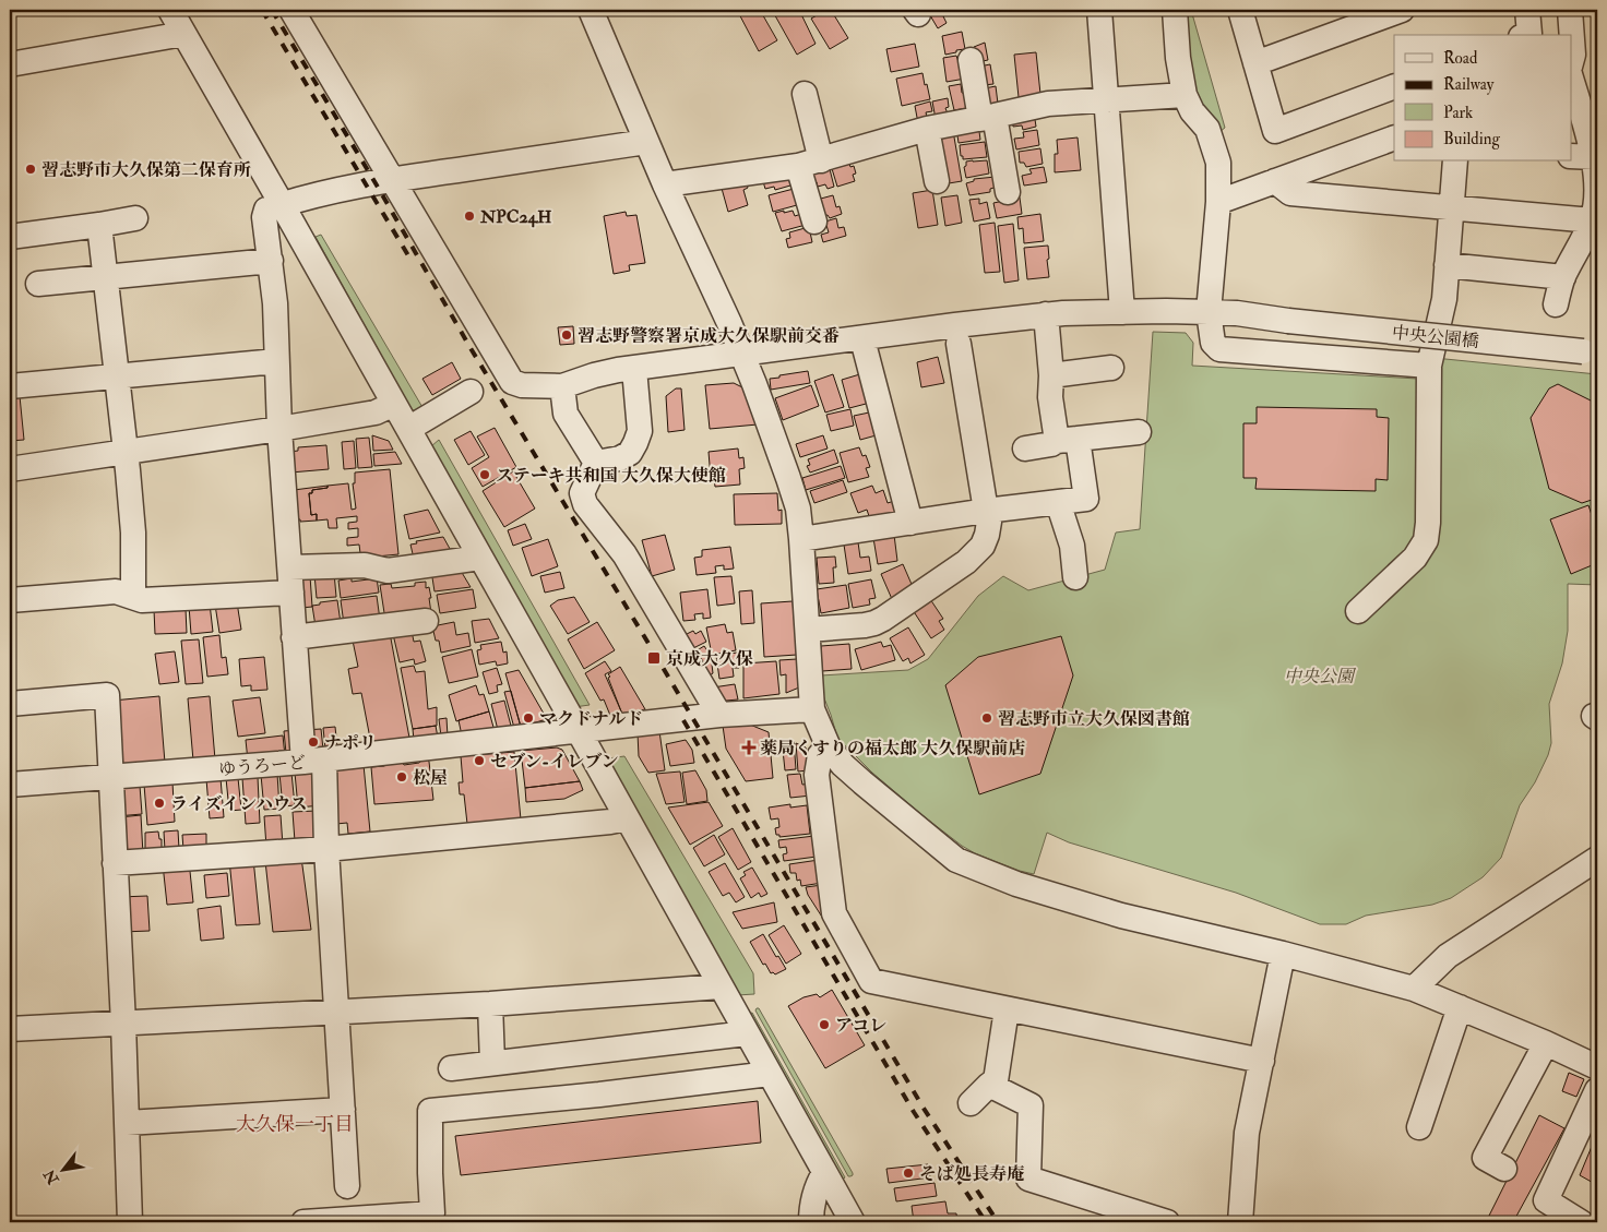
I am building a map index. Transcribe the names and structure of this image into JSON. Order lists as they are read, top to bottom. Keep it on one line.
{"streets":{"street":["中央公園橋","ゆうろーど"]},"districts":["大久保一丁目"],"parks":["中央公園"],"places":{"other":["習志野市大久保第二保育所","NPC24H","習志野警察署京成大久保駅前交番","ステーキ共和国 大久保大使館","マクドナルド","習志野市立大久保図書館","ナポリ","セブン-イレブン","松屋","ライズインハウス","アコレ","そば処長寿庵"],"transit":["京成大久保"],"health":["薬局くすりの福太郎 大久保駅前店"]},"legend":["Road","Railway","Park","Building"],"north":"bottom left"}
